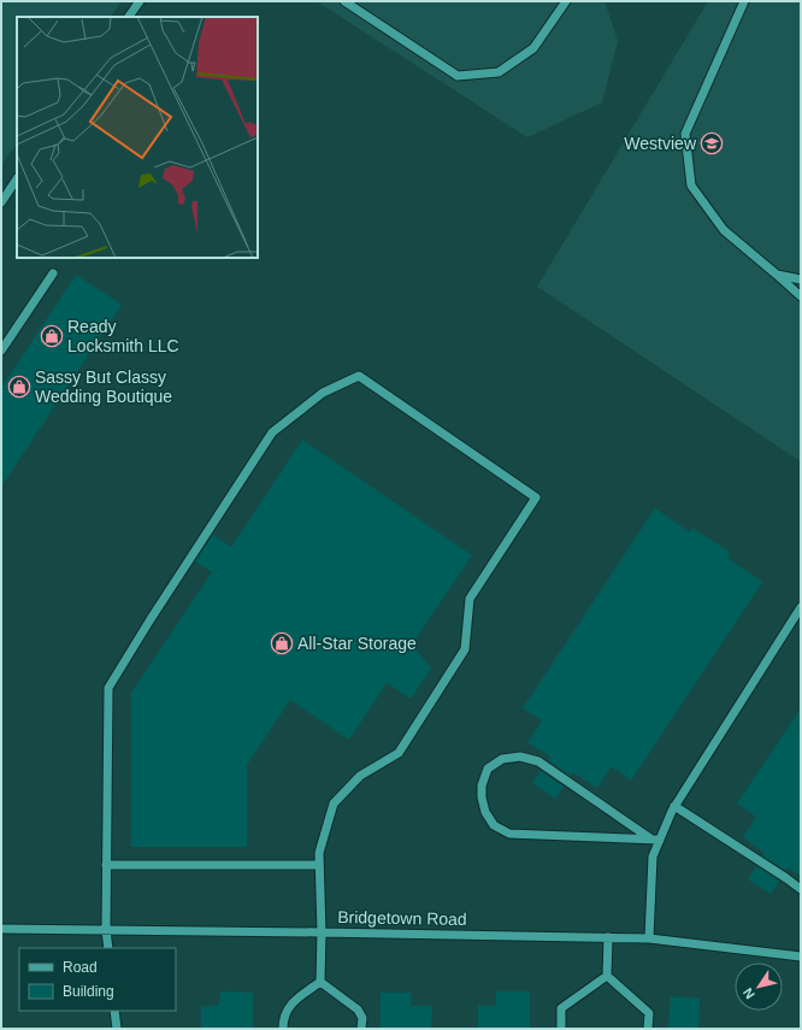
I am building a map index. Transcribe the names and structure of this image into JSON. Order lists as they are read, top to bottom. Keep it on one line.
{"streets":{"street":["Bridgetown Road"]},"places":{"school or university":["Westview"],"shop":["Ready Locksmith LLC","Sassy But Classy Wedding Boutique","All-Star Storage"]},"legend":["Road","Building"],"north":"bottom left"}
